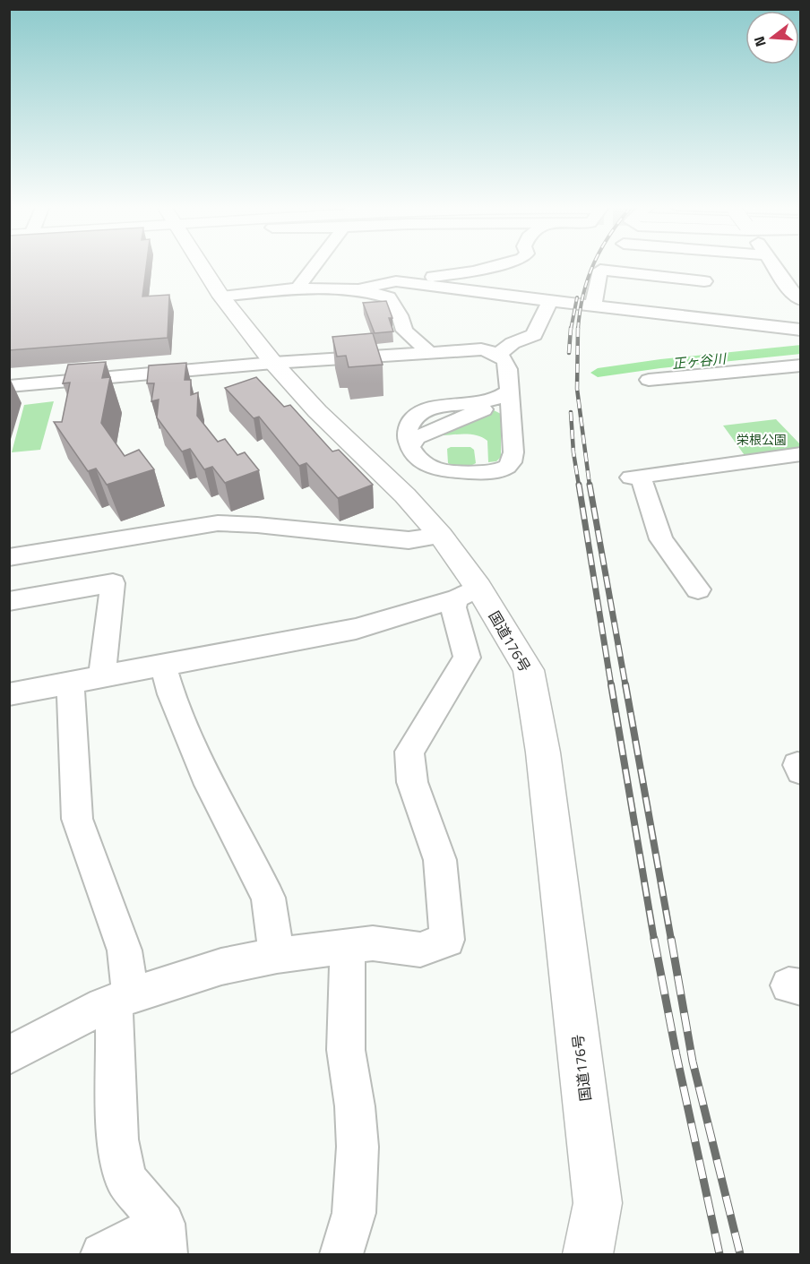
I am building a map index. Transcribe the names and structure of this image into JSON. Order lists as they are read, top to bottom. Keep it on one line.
{"streets":{"main road":["国道176号"]},"water":["正ヶ谷川"],"parks":["栄根公園"],"north":"left"}
